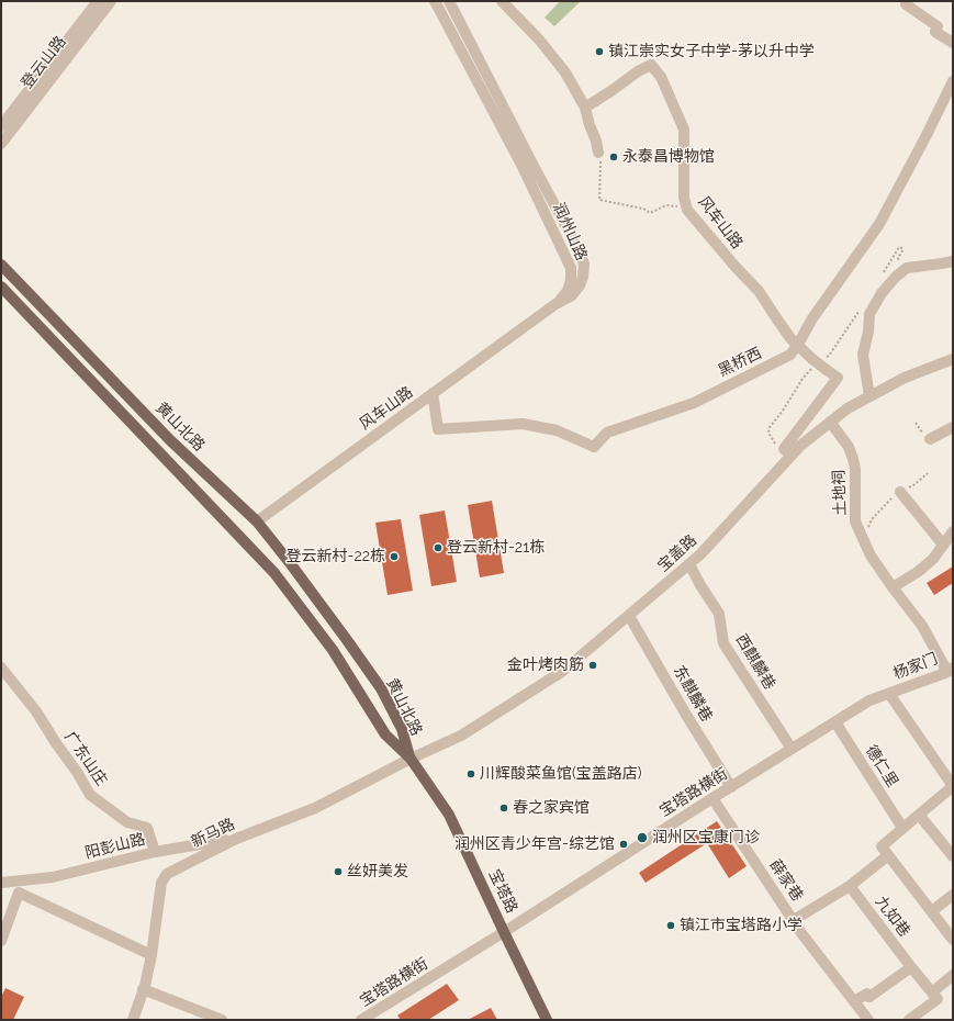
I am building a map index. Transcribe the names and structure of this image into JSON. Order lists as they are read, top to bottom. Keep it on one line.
{"streets":{"main road":["黄山北路","宝塔路"],"street":["登云山路","风车山路","润州山路","黑桥西","土地祠","宝盖路","西麒麟巷","杨家门","东麒麟巷","广东山庄","德仁里","宝塔路横街","新马路","阳彭山路","薛家巷","九如巷"]},"crossings":[["风车山路","润州山路"],["风车山路","黑桥西"],["风车山路","黄山北路"],["风车山路","宝盖路"],["黄山北路","宝盖路"],["黄山北路","新马路"],["黄山北路","宝塔路"],["土地祠","宝盖路"],["土地祠","杨家门"],["宝盖路","西麒麟巷"],["宝盖路","东麒麟巷"],["宝盖路","新马路"],["宝盖路","宝塔路"],["西麒麟巷","宝塔路横街"],["杨家门","宝塔路横街"],["东麒麟巷","宝塔路横街"],["广东山庄","阳彭山路"],["德仁里","宝塔路横街"],["宝塔路横街","薛家巷"],["宝塔路横街","宝塔路"],["新马路","阳彭山路"],["新马路","宝塔路"]],"places":["镇江崇实女子中学-茅以升中学","永泰昌博物馆","登云新村-21栋","登云新村-22栋","金叶烤肉筋","川辉酸菜鱼馆(宝盖路店)","春之家宾馆","润州区宝康门诊","润州区青少年宫-综艺馆","丝妍美发","镇江市宝塔路小学"]}
